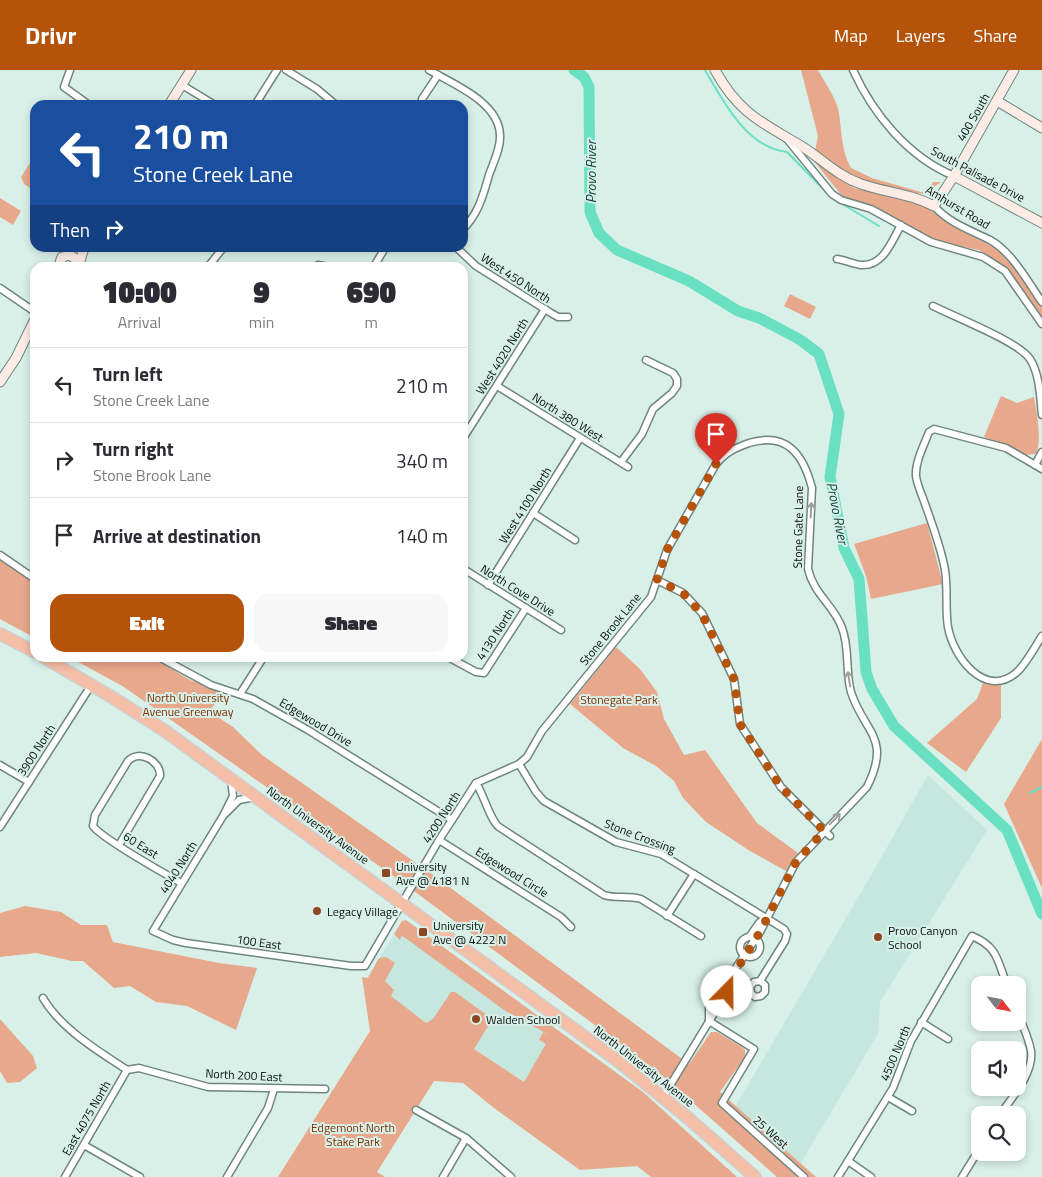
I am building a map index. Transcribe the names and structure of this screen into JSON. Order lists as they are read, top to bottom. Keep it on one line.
{"streets":{"highway":["North University Avenue"],"street":["400 South","South Palisade Drive","Amhurst Road","West 450 North","West 4020 North","North 380 West","West 4100 North","Stone Gate Lane","North Cove Drive","Stone Brook Lane","4130 North","Edgewood Drive","3900 North","4200 North","Stone Crossing","60 East","4040 North","Edgewood Circle","100 East","4500 North","North 200 East","East 4075 North","25 West"]},"crossings":[["400 South","South Palisade Drive"],["400 South","Amhurst Road"],["West 450 North","West 4020 North"],["West 4020 North","North 380 West"],["North 380 West","West 4100 North"],["West 4100 North","North Cove Drive"],["Stone Gate Lane","Stone Brook Lane"],["Stone Gate Lane","North University Avenue"],["Stone Gate Lane","Stone Crossing"],["Stone Gate Lane","25 West"],["North Cove Drive","4130 North"],["Stone Brook Lane","4200 North"],["Stone Brook Lane","Stone Crossing"],["Edgewood Drive","4200 North"],["3900 North","North University Avenue"],["4200 North","North University Avenue"],["4200 North","Stone Crossing"],["4200 North","Edgewood Circle"],["4200 North","100 East"],["North University Avenue","4040 North"],["60 East","4040 North"],["4040 North","100 East"],["North 200 East","East 4075 North"]],"one_way":["Stone Gate Lane"],"water":["Provo River"],"parks":["North University Avenue Greenway","Stonegate Park","Edgemont North Stake Park"],"places":{"transit":["University Ave @ 4181 N","University Ave @ 4222 N"],"other":["Legacy Village","Provo Canyon School","Walden School"]},"north":"bottom right","page":{"header":"Drivr","nav":["Map","Layers","Share"],"turn":["210 m","Stone Creek Lane"],"then":"Then","eta":["10:00","Arrival","9","min","690","m"],"list":[{"name":"Turn left","note":"Stone Creek Lane","value":"210 m"},{"name":"Turn right","note":"Stone Brook Lane","value":"340 m"},{"name":"Arrive at destination","value":"140 m"}],"buttons":["Exit","Share"]}}
